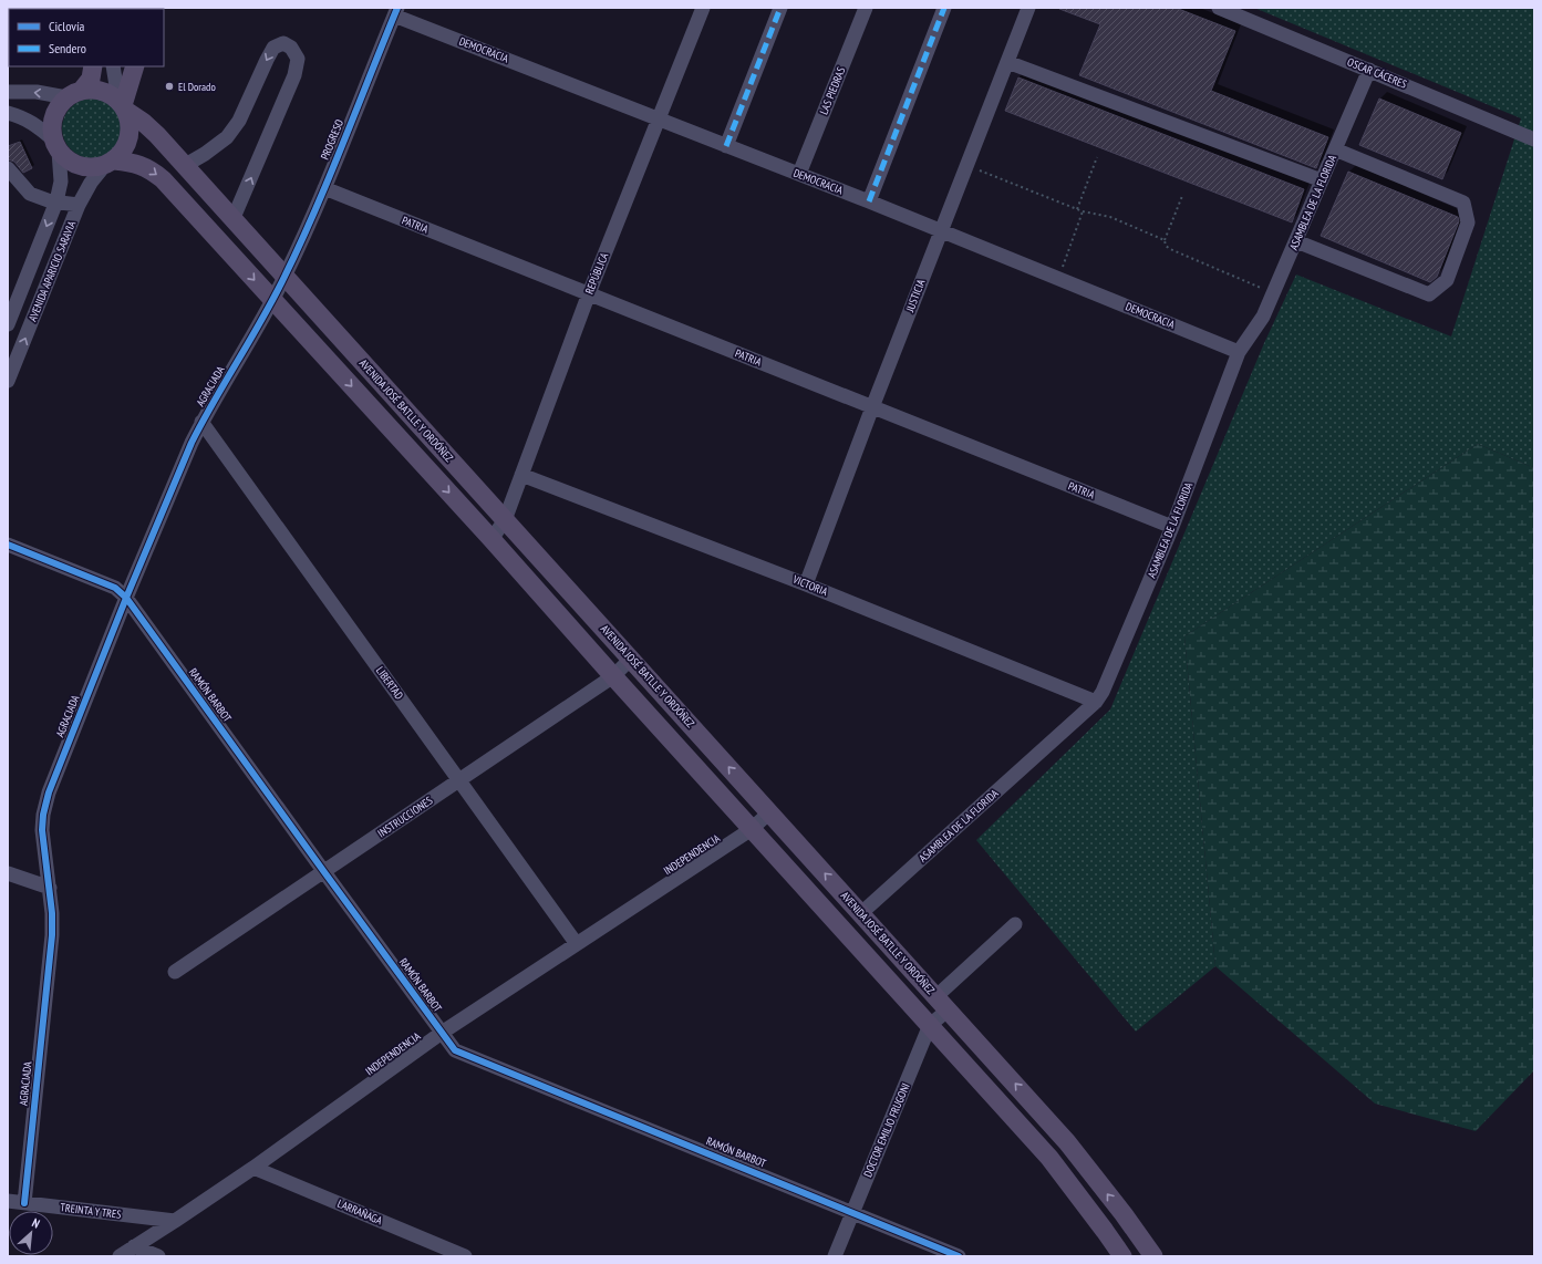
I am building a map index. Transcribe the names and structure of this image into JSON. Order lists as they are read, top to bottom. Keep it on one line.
{"streets":{"main road":["AVENIDA JOSÉ BATLLE Y ORDÓÑEZ"],"street":["DEMOCRACIA","OSCAR CÁCERES","LAS PIEDRAS","PROGRESO","ASAMBLEA DE LA FLORIDA","PATRIA","AVENIDA APARICIO SARAVIA","REPÚBLICA","JUSTICIA","AGRACIADA","VICTORIA","LIBERTAD","RAMÓN BARBOT","INSTRUCCIONES","INDEPENDENCIA","DOCTOR EMILIO FRUGONI","TREINTA Y TRES","LARRAÑAGA"]},"crossings":[["DEMOCRACIA","LAS PIEDRAS"],["DEMOCRACIA","PROGRESO"],["DEMOCRACIA","ASAMBLEA DE LA FLORIDA"],["DEMOCRACIA","REPÚBLICA"],["DEMOCRACIA","JUSTICIA"],["OSCAR CÁCERES","ASAMBLEA DE LA FLORIDA"],["PROGRESO","PATRIA"],["PROGRESO","AGRACIADA"],["PROGRESO","AVENIDA JOSÉ BATLLE Y ORDÓÑEZ"],["ASAMBLEA DE LA FLORIDA","PATRIA"],["ASAMBLEA DE LA FLORIDA","AVENIDA JOSÉ BATLLE Y ORDÓÑEZ"],["ASAMBLEA DE LA FLORIDA","VICTORIA"],["PATRIA","REPÚBLICA"],["PATRIA","JUSTICIA"],["AVENIDA APARICIO SARAVIA","AVENIDA JOSÉ BATLLE Y ORDÓÑEZ"],["REPÚBLICA","AVENIDA JOSÉ BATLLE Y ORDÓÑEZ"],["REPÚBLICA","VICTORIA"],["JUSTICIA","VICTORIA"],["AGRACIADA","AVENIDA JOSÉ BATLLE Y ORDÓÑEZ"],["AGRACIADA","LIBERTAD"],["AGRACIADA","RAMÓN BARBOT"],["AGRACIADA","TREINTA Y TRES"],["AVENIDA JOSÉ BATLLE Y ORDÓÑEZ","INSTRUCCIONES"],["AVENIDA JOSÉ BATLLE Y ORDÓÑEZ","INDEPENDENCIA"],["AVENIDA JOSÉ BATLLE Y ORDÓÑEZ","DOCTOR EMILIO FRUGONI"],["LIBERTAD","INSTRUCCIONES"],["LIBERTAD","INDEPENDENCIA"],["RAMÓN BARBOT","INSTRUCCIONES"],["RAMÓN BARBOT","INDEPENDENCIA"],["RAMÓN BARBOT","DOCTOR EMILIO FRUGONI"],["INDEPENDENCIA","TREINTA Y TRES"],["INDEPENDENCIA","LARRAÑAGA"]],"places":["El Dorado"],"legend":["Ciclovía","Sendero"],"north":"top right"}
